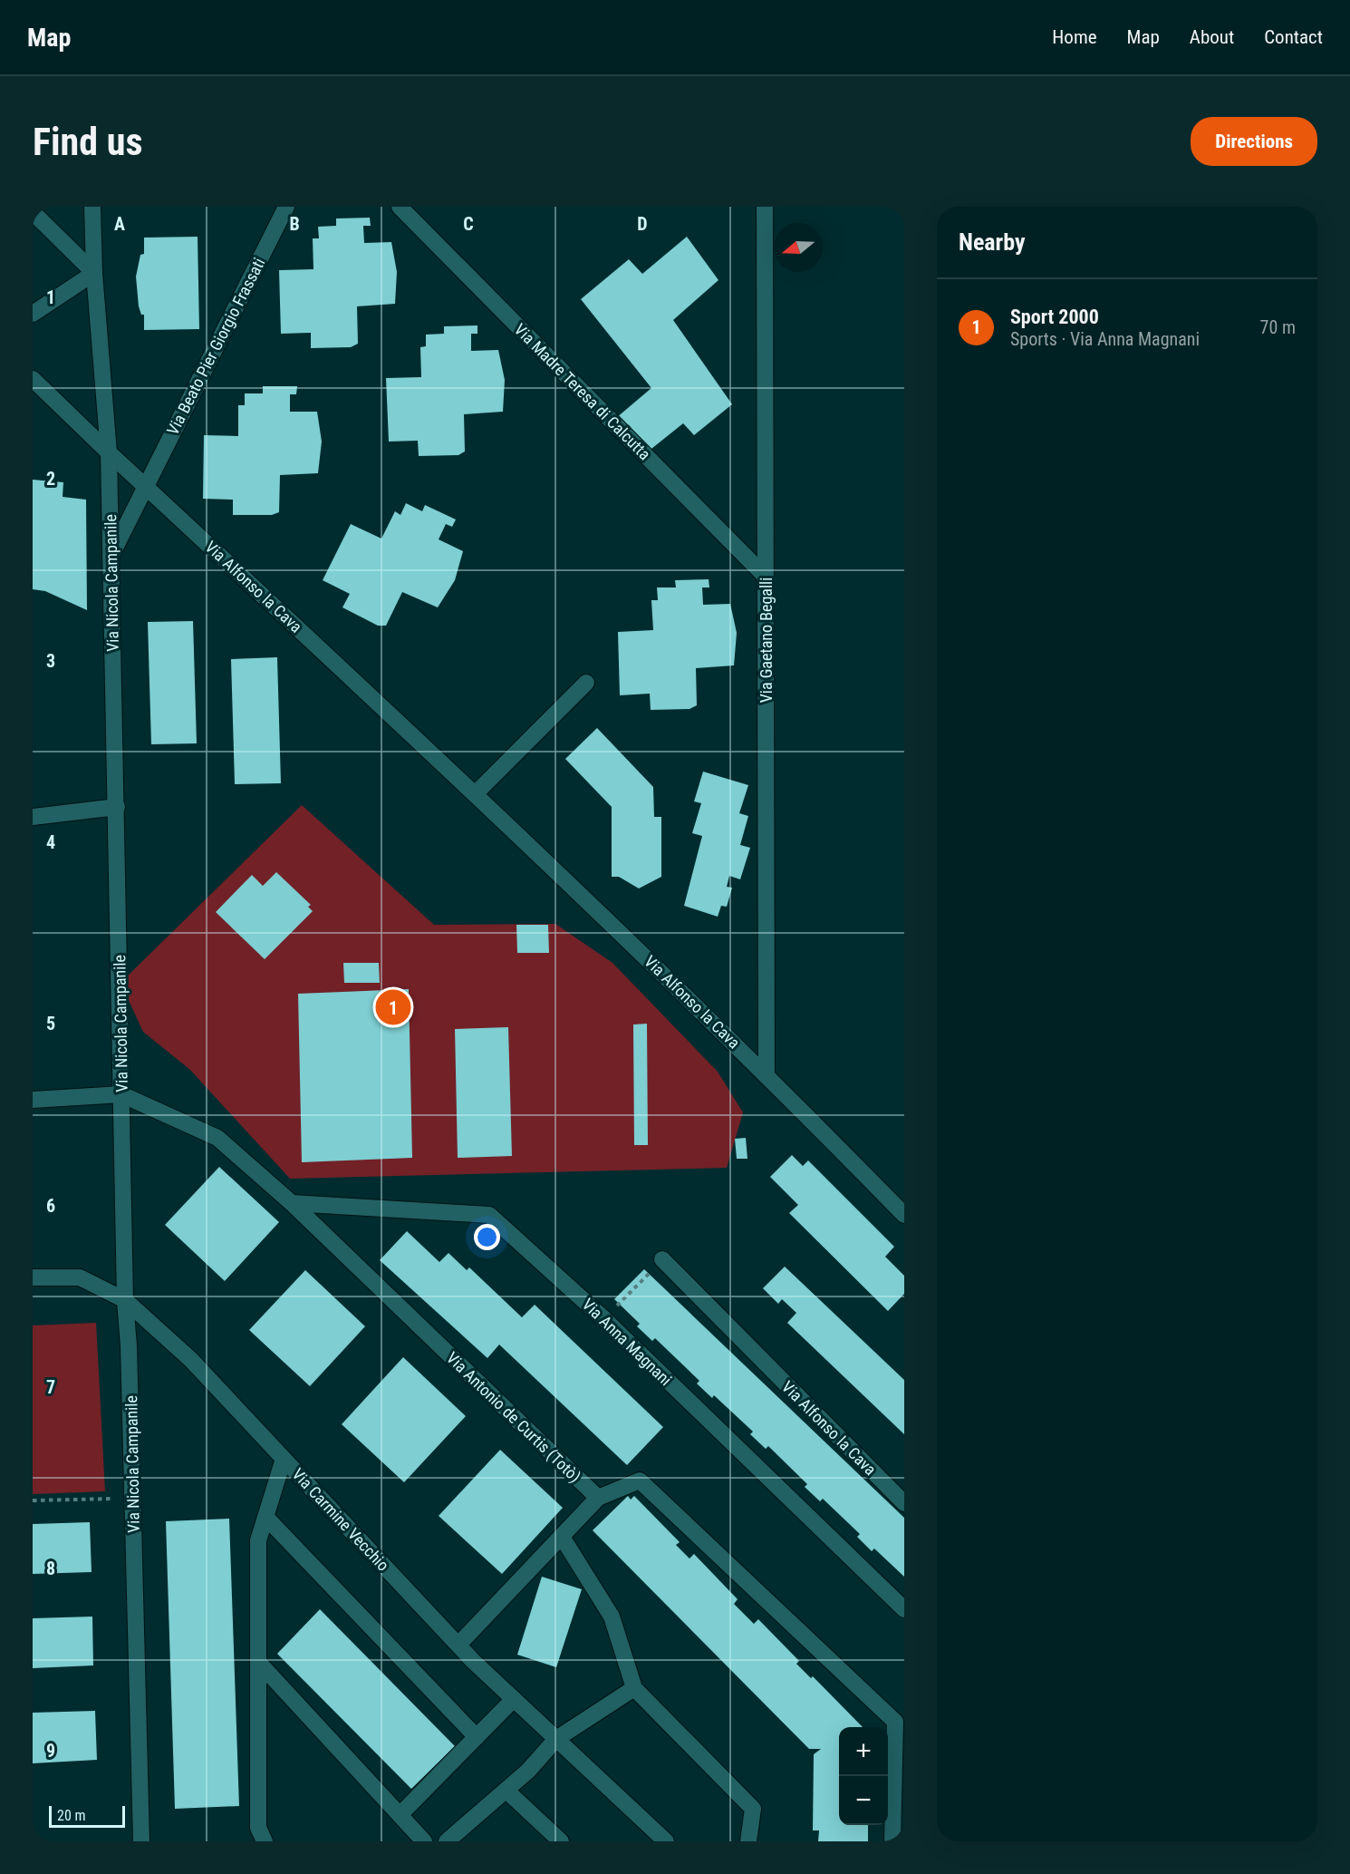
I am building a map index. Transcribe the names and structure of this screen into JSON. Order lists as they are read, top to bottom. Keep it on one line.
{"streets":{"street":["Via Beato Pier Giorgio Frassati","Via Madre Teresa di Calcutta","Via Nicola Campanile","Via Alfonso la Cava","Via Gaetano Begalli","Via Anna Magnani","Via Antonio de Curtis (Totò)","Via Carmine Vecchio"]},"crossings":[["Via Beato Pier Giorgio Frassati","Via Nicola Campanile"],["Via Beato Pier Giorgio Frassati","Via Alfonso la Cava"],["Via Madre Teresa di Calcutta","Via Gaetano Begalli"],["Via Nicola Campanile","Via Alfonso la Cava"],["Via Nicola Campanile","Via Antonio de Curtis (Totò)"],["Via Nicola Campanile","Via Carmine Vecchio"],["Via Alfonso la Cava","Via Gaetano Begalli"],["Via Anna Magnani","Via Antonio de Curtis (Totò)"]],"scale_bar":"20 m","north":"left","page":{"header":"Map","nav":["Home","Map","About","Contact"],"buttons":"Directions","title":"Find us","heading":"Nearby","list":[{"mark":"1","name":"Sport 2000","note":"Sports · Via Anna Magnani","value":"70 m"}],"pins":"1","map_buttons":["+","−"],"scale":"20 m"},"grid":{"columns":["A","B","C","D"],"rows":["1","2","3","4","5","6","7","8","9"]}}
